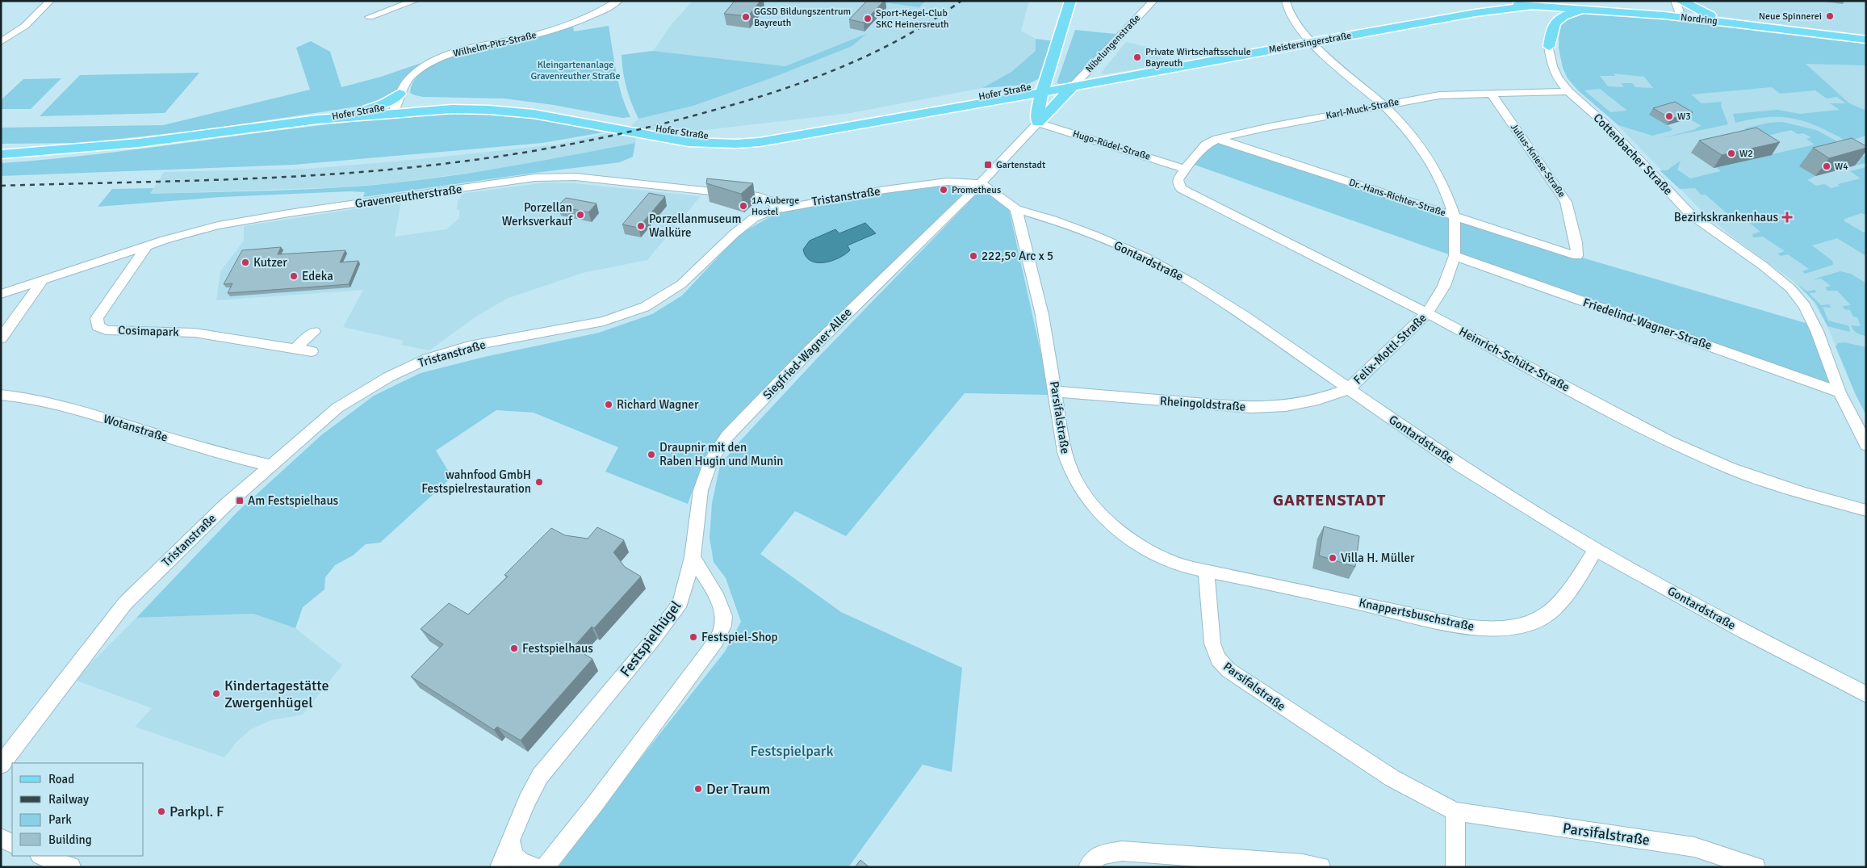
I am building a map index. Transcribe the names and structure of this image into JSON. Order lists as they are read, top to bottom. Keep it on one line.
{"streets":{"main road":["Nordring","Meistersingerstraße","Hofer Straße"],"street":["Nibelungenstraße","Wilhelm-Pitz-Straße","Karl-Muck-Straße","Hugo-Rüdel-Straße","Cottenbacher Straße","Julius-Kniese-Straße","Gravenreutherstraße","Tristanstraße","Dr.-Hans-Richter-Straße","Gontardstraße","Friedelind-Wagner-Straße","Cosimapark","Felix-Mottl-Straße","Siegfried-Wagner-Allee","Heinrich-Schütz-Straße","Rheingoldstraße","Parsifalstraße","Wotanstraße","Knappertsbuschstraße","Festspielhügel"]},"crossings":[["Nordring","Meistersingerstraße"],["Meistersingerstraße","Nibelungenstraße"],["Meistersingerstraße","Hofer Straße"],["Meistersingerstraße","Hugo-Rüdel-Straße"],["Meistersingerstraße","Felix-Mottl-Straße"],["Meistersingerstraße","Siegfried-Wagner-Allee"],["Wilhelm-Pitz-Straße","Hofer Straße"],["Hofer Straße","Hugo-Rüdel-Straße"],["Hofer Straße","Siegfried-Wagner-Allee"],["Karl-Muck-Straße","Hugo-Rüdel-Straße"],["Karl-Muck-Straße","Cottenbacher Straße"],["Karl-Muck-Straße","Julius-Kniese-Straße"],["Karl-Muck-Straße","Dr.-Hans-Richter-Straße"],["Karl-Muck-Straße","Felix-Mottl-Straße"],["Karl-Muck-Straße","Heinrich-Schütz-Straße"],["Hugo-Rüdel-Straße","Siegfried-Wagner-Allee"],["Cottenbacher Straße","Friedelind-Wagner-Straße"],["Julius-Kniese-Straße","Dr.-Hans-Richter-Straße"],["Gravenreutherstraße","Tristanstraße"],["Gravenreutherstraße","Cosimapark"],["Tristanstraße","Gontardstraße"],["Tristanstraße","Siegfried-Wagner-Allee"],["Tristanstraße","Wotanstraße"],["Dr.-Hans-Richter-Straße","Felix-Mottl-Straße"],["Gontardstraße","Felix-Mottl-Straße"],["Gontardstraße","Siegfried-Wagner-Allee"],["Gontardstraße","Rheingoldstraße"],["Gontardstraße","Parsifalstraße"],["Gontardstraße","Knappertsbuschstraße"],["Friedelind-Wagner-Straße","Felix-Mottl-Straße"],["Felix-Mottl-Straße","Heinrich-Schütz-Straße"],["Felix-Mottl-Straße","Rheingoldstraße"],["Siegfried-Wagner-Allee","Festspielhügel"],["Rheingoldstraße","Parsifalstraße"],["Parsifalstraße","Knappertsbuschstraße"]],"districts":["GARTENSTADT"],"parks":["Kleingartenanlage Gravenreuther Straße","Festspielpark"],"places":{"other":["Neue Spinnerei","GGSD Bildungszentrum Bayreuth","Sport-Kegel-Club SKC Heinersreuth","Private Wirtschaftsschule Bayreuth","W3","W2","W4","Prometheus","1A Auberge Hostel","Porzellan Werksverkauf","Porzellanmuseum Walküre","222,5º Arc x 5","Kutzer","Edeka","Richard Wagner","Draupnir mit den Raben Hugin und Munin","wahnfood GmbH Festspielrestauration","Villa H. Müller","Festspiel-Shop","Festspielhaus","Kindertagestätte Zwergenhügel","Der Traum","Parkpl. F"],"transit":["Gartenstadt","Am Festspielhaus"],"health":["Bezirkskrankenhaus"]},"legend":["Road","Railway","Park","Building"]}
